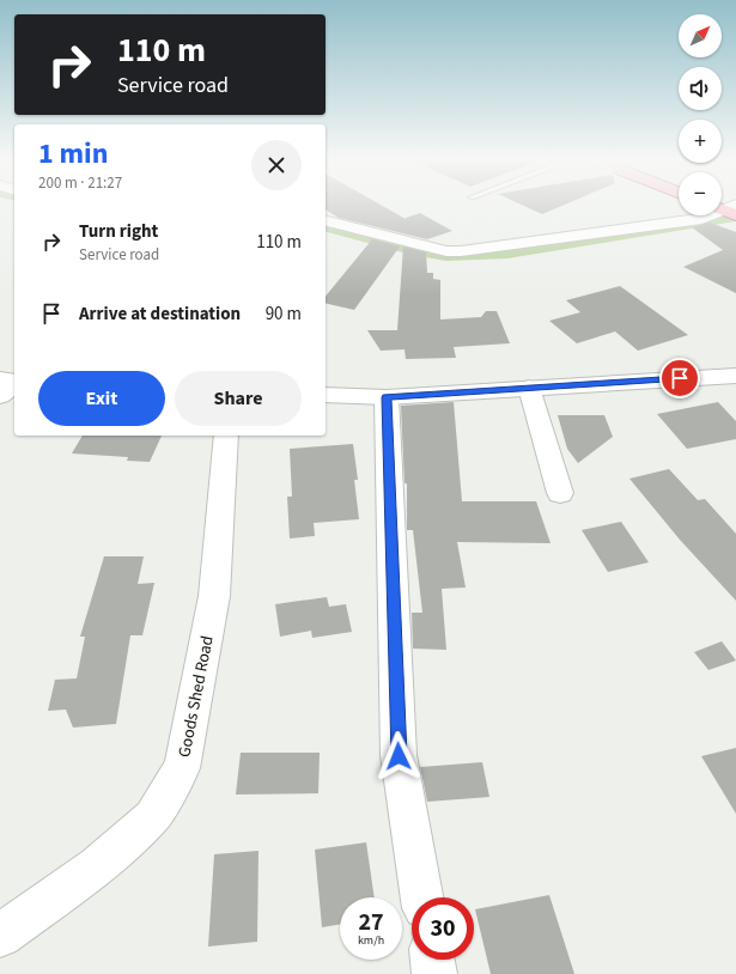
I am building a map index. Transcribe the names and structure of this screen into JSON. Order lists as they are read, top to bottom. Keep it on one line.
{"streets":{"street":["Goods Shed Road"]},"north":"top right","page":{"map_buttons":["+","−"],"turn":["110 m","Service road"],"heading":["1 min","200 m · 21:27"],"list":[{"name":"Turn right","note":"Service road","value":"110 m"},{"name":"Arrive at destination","value":"90 m"}],"buttons":["Exit","Share"],"speed":"27 km/h","limit":"30"}}
